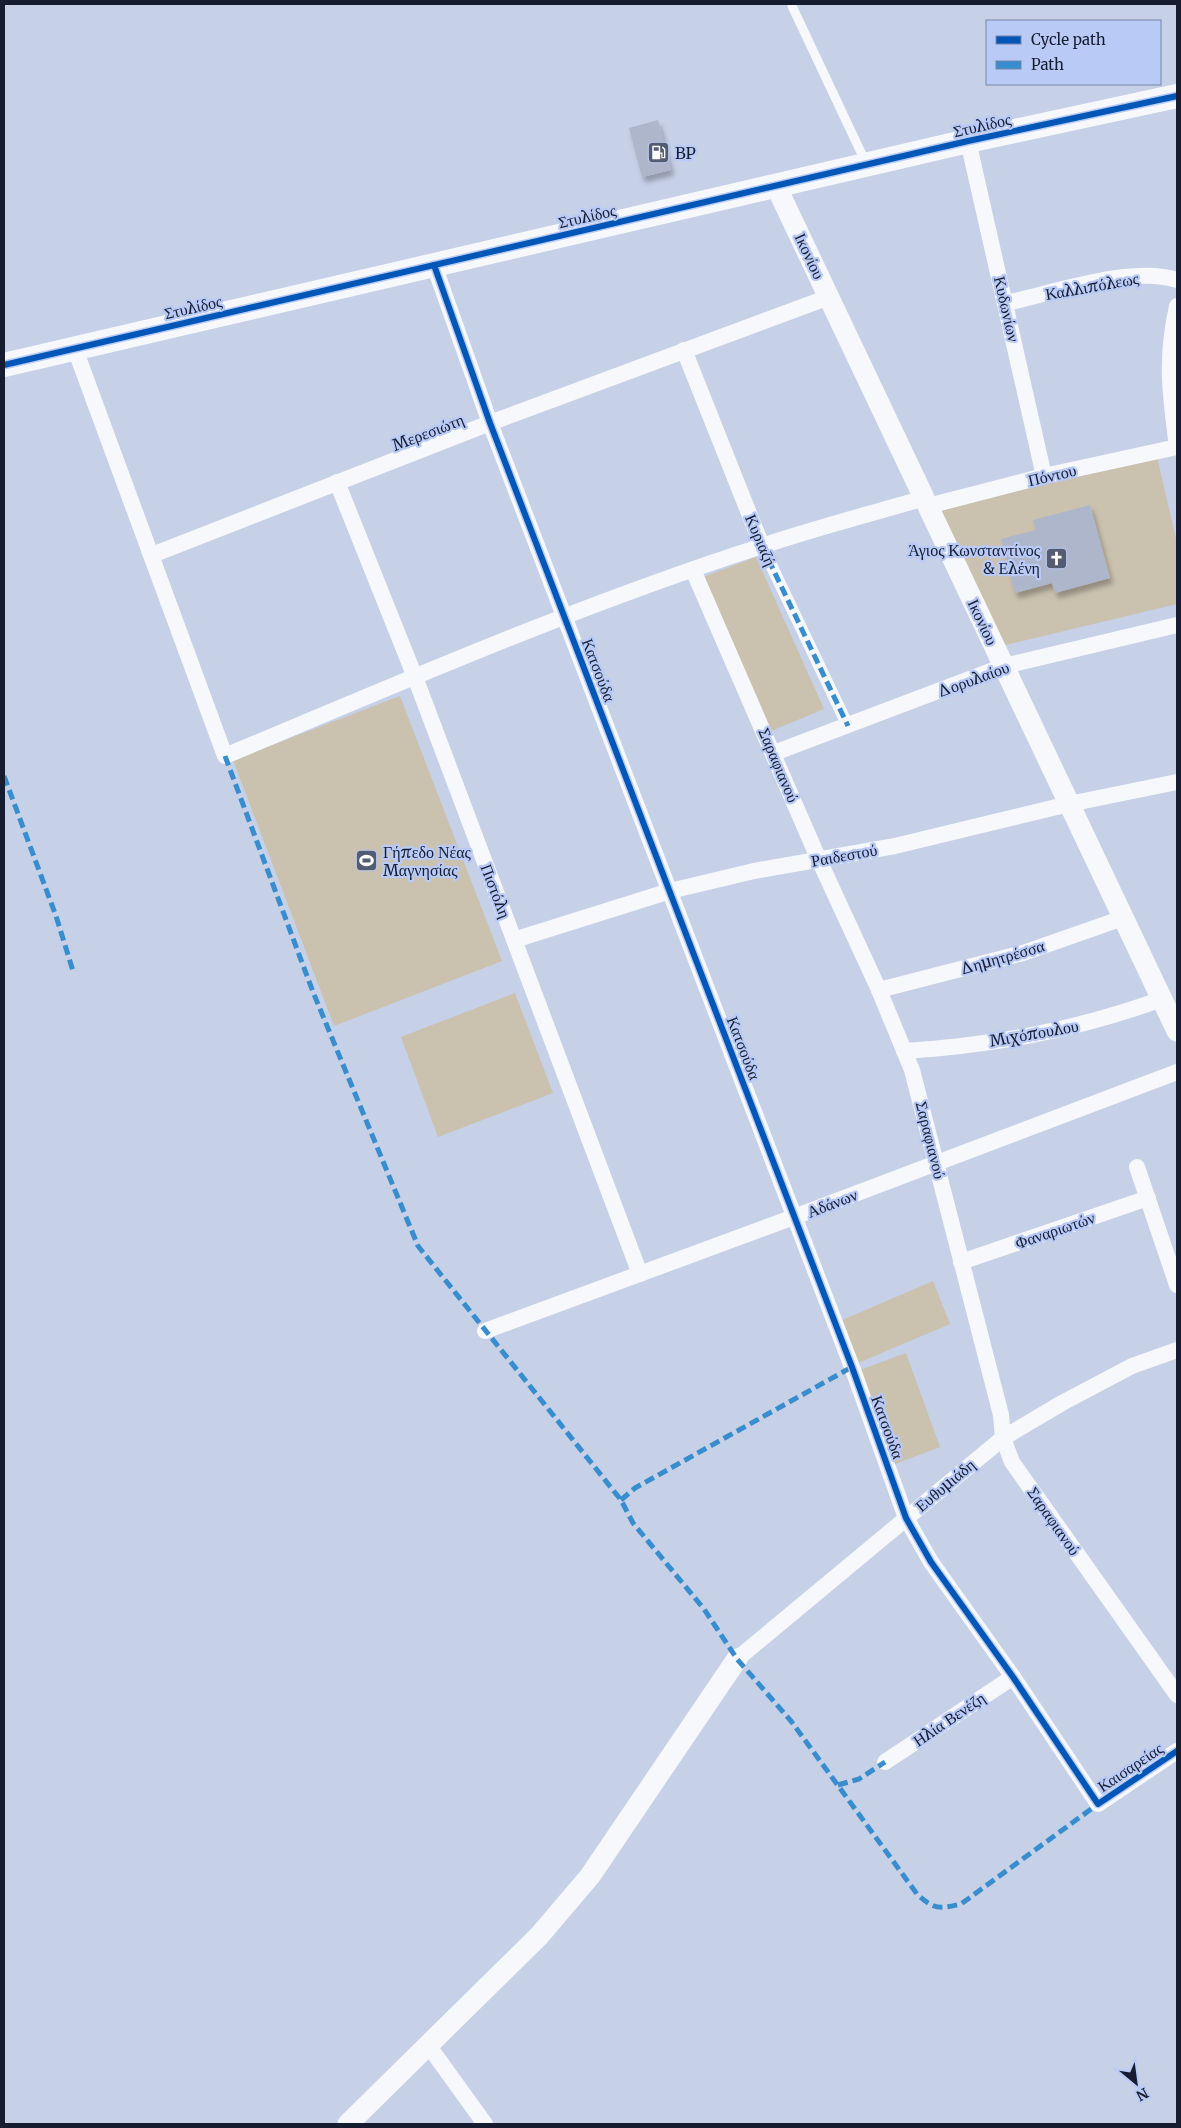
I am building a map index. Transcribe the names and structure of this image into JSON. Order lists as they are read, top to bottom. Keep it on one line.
{"streets":{"main road":["Στυλίδος"],"street":["Ικονίου","Καλλιπόλεως","Κυδωνίων","Μερεσιώτη","Πόντου","Κυριαζή","Κατσούδα","Δορυλαίου","Σαραφιανού","Ραιδεστού","Πιστόλη","Δημητρέσσα","Μιχόπουλου","Αδάνων","Φαναριωτών","Ευθυμιάδη","Ηλία Βενέζη","Καισαρείας"]},"crossings":[["Στυλίδος","Ικονίου"],["Στυλίδος","Κυδωνίων"],["Στυλίδος","Κατσούδα"],["Ικονίου","Μερεσιώτη"],["Ικονίου","Πόντου"],["Ικονίου","Δορυλαίου"],["Ικονίου","Ραιδεστού"],["Ικονίου","Δημητρέσσα"],["Ικονίου","Μιχόπουλου"],["Καλλιπόλεως","Κυδωνίων"],["Κυδωνίων","Πόντου"],["Μερεσιώτη","Πόντου"],["Μερεσιώτη","Κυριαζή"],["Μερεσιώτη","Κατσούδα"],["Μερεσιώτη","Πιστόλη"],["Πόντου","Κυριαζή"],["Πόντου","Κατσούδα"],["Πόντου","Σαραφιανού"],["Πόντου","Πιστόλη"],["Κυριαζή","Δορυλαίου"],["Κατσούδα","Ραιδεστού"],["Κατσούδα","Αδάνων"],["Κατσούδα","Ευθυμιάδη"],["Κατσούδα","Ηλία Βενέζη"],["Κατσούδα","Καισαρείας"],["Δορυλαίου","Σαραφιανού"],["Σαραφιανού","Ραιδεστού"],["Σαραφιανού","Δημητρέσσα"],["Σαραφιανού","Μιχόπουλου"],["Σαραφιανού","Αδάνων"],["Σαραφιανού","Φαναριωτών"],["Σαραφιανού","Ευθυμιάδη"],["Ραιδεστού","Πιστόλη"],["Πιστόλη","Αδάνων"]],"places":{"fuel station":["BP"],"church":["Άγιος Κωνσταντίνος & Ελένη"],"sports":["Γήπεδο Νέας Μαγνησίας"]},"legend":["Cycle path","Path"],"north":"bottom right"}
